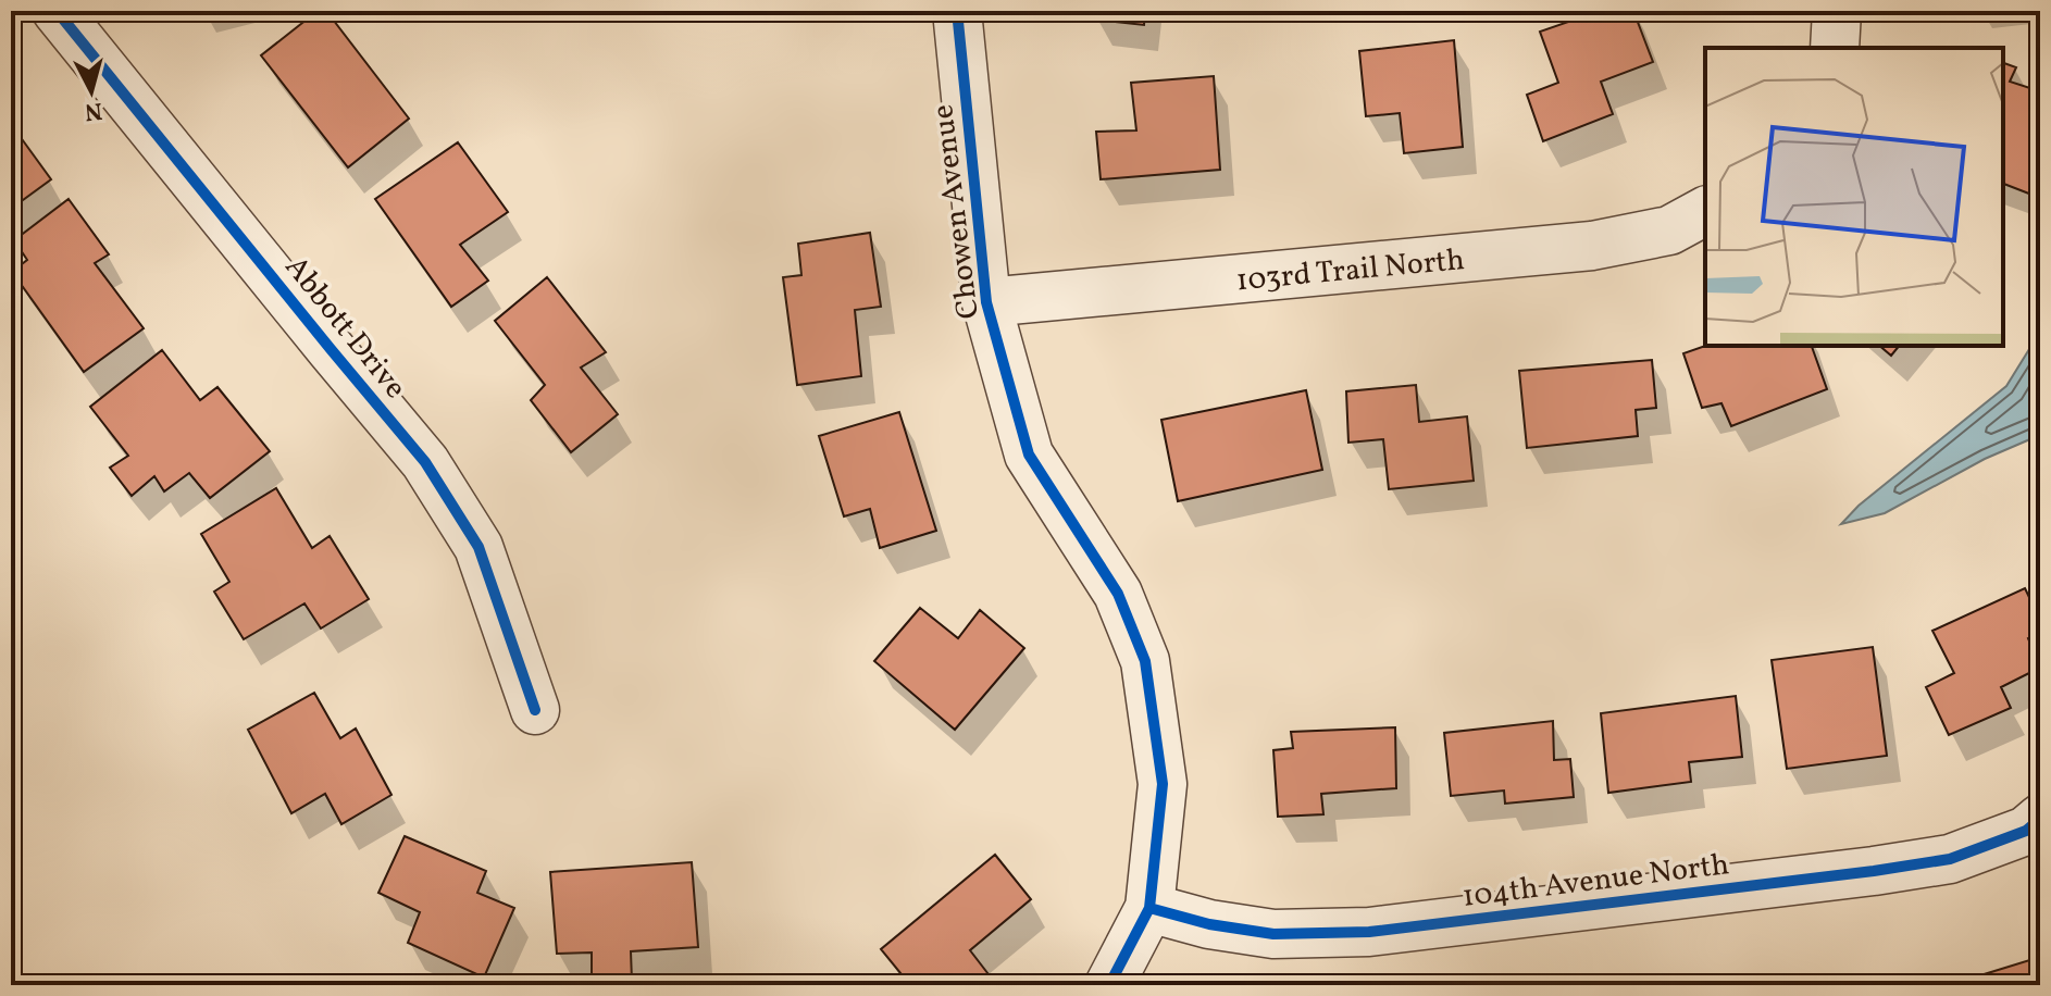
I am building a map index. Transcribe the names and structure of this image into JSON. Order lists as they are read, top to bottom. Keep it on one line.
{"streets":{"street":["Chowen Avenue","103rd Trail North","Abbott Drive","104th Avenue North"]},"crossings":[["Chowen Avenue","103rd Trail North"],["Chowen Avenue","104th Avenue North"]],"north":"bottom"}
